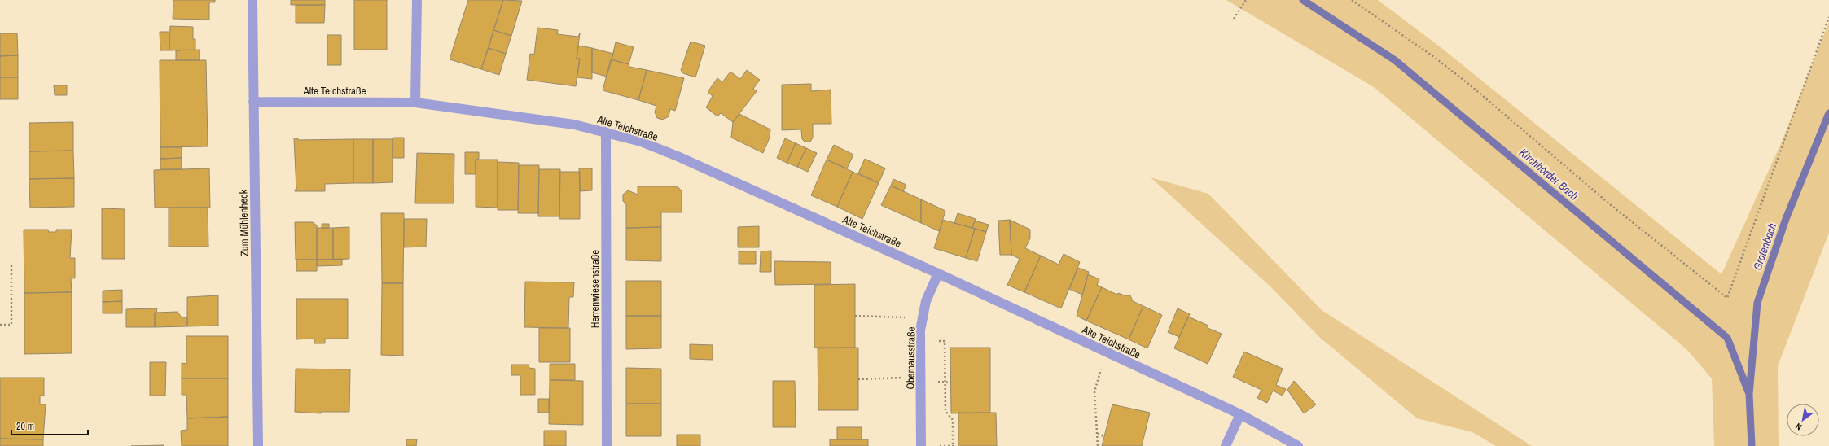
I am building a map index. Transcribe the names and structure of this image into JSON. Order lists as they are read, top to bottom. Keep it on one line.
{"streets":{"street":["Alte Teichstraße","Zum Mühlenheck","Herrenwiesenstraße","Oberhausstraße"]},"crossings":[["Alte Teichstraße","Zum Mühlenheck"],["Alte Teichstraße","Herrenwiesenstraße"],["Alte Teichstraße","Oberhausstraße"]],"water":["Kirchhörder Bach","Grotenbach"],"scale_bar":"20 m","north":"bottom left"}
